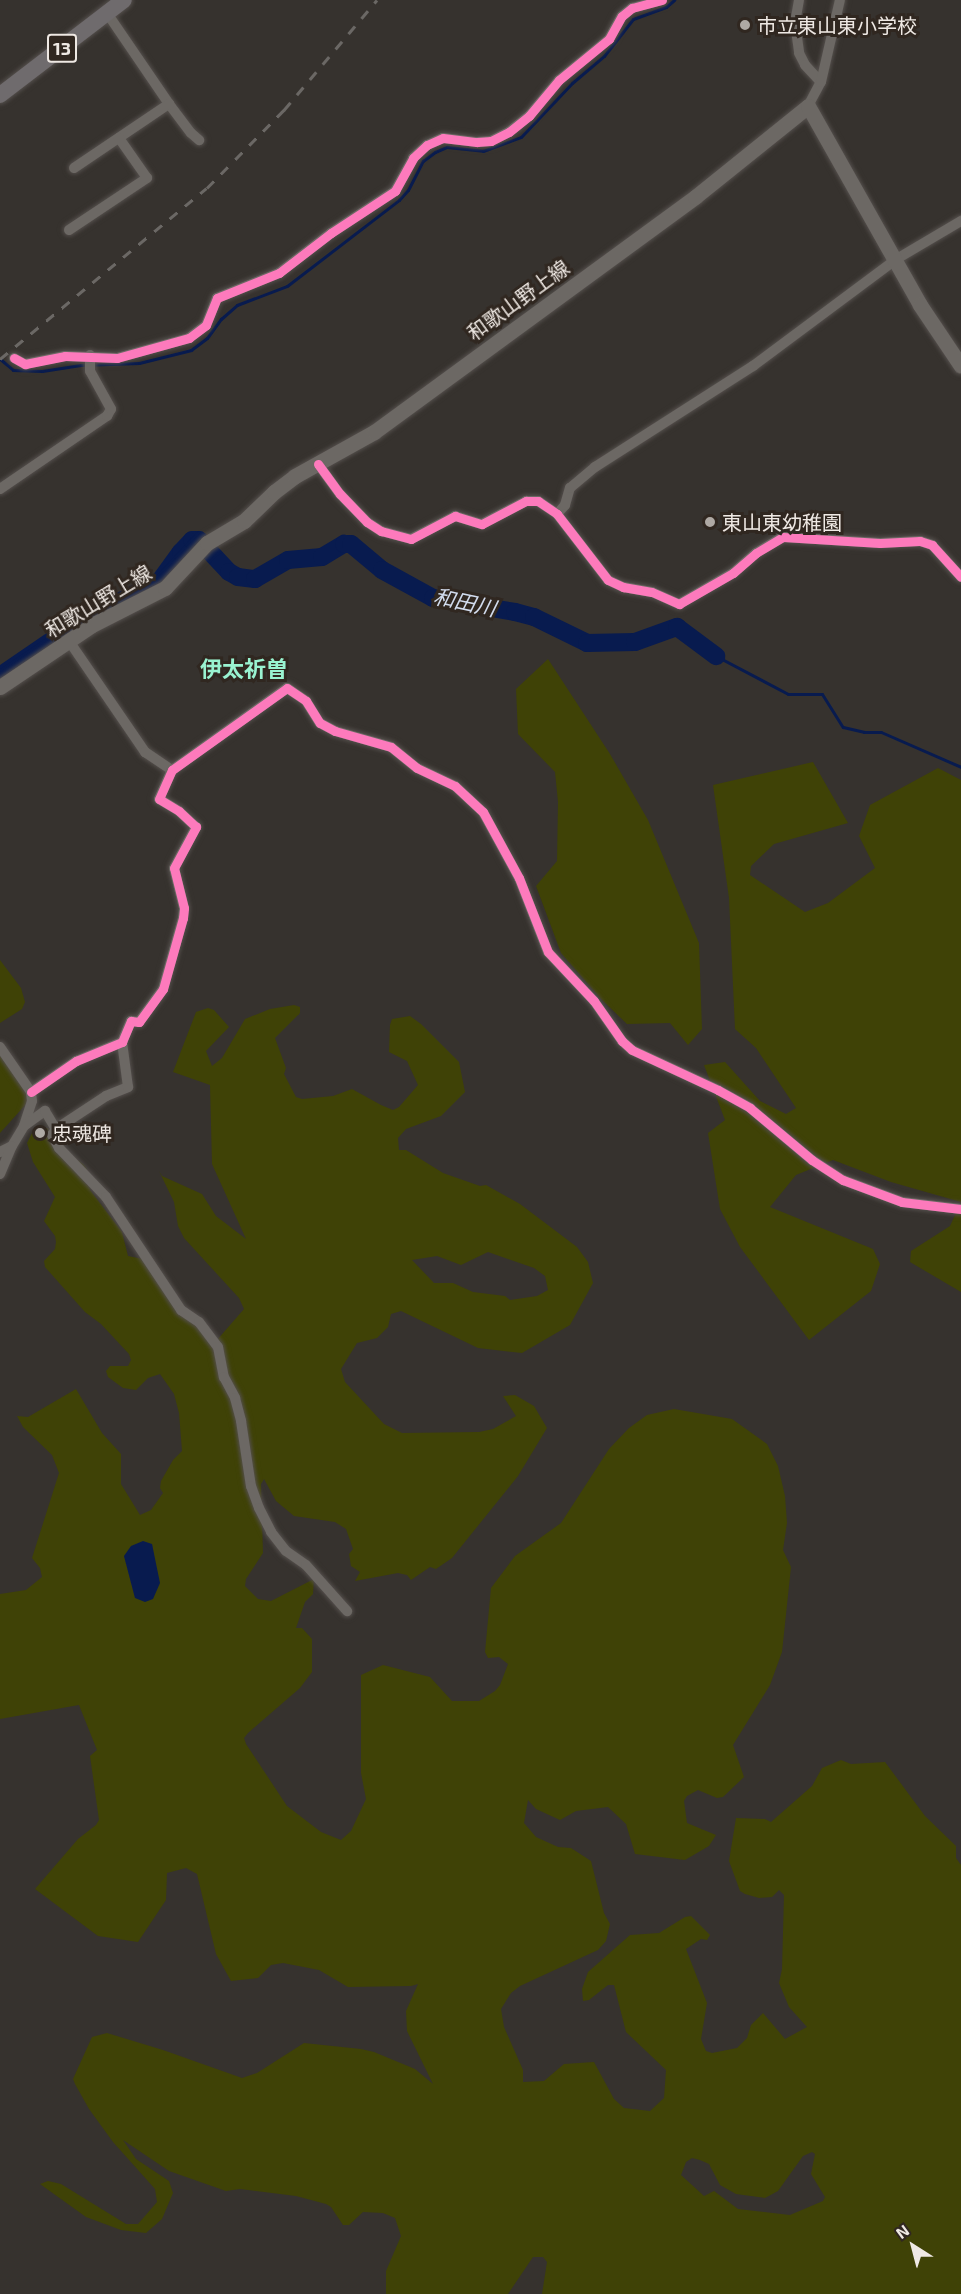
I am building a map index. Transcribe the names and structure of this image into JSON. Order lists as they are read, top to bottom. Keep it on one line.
{"streets":{"main road":["13","和歌山野上線"]},"districts":["伊太祈曽"],"water":["和田川"],"places":["市立東山東小学校","東山東幼稚園","忠魂碑"],"north":"top left"}
